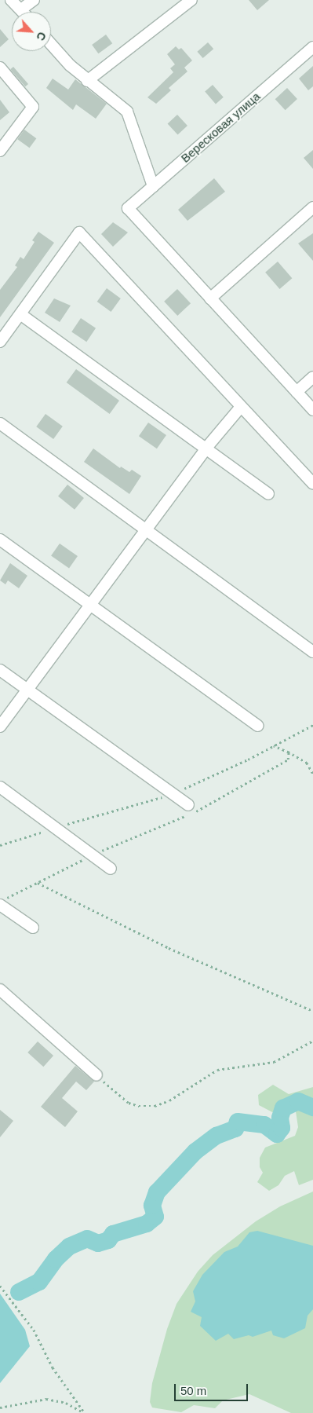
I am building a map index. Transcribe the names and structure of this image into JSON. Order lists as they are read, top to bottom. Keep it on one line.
{"streets":{"street":["Вересковая улица"]},"scale_bar":"50 m","north":"bottom right"}
